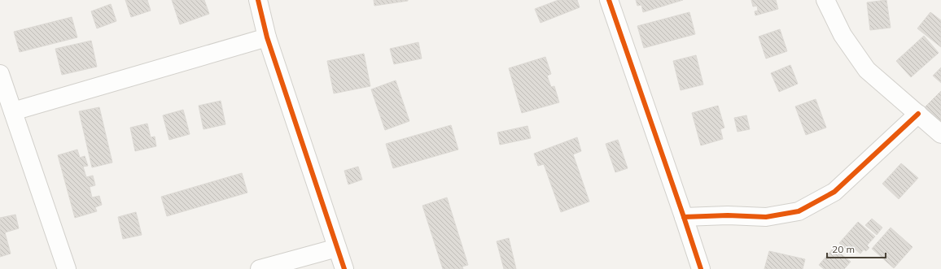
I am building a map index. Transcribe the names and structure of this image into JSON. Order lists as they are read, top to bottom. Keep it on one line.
{"scale_bar":"20 m"}
